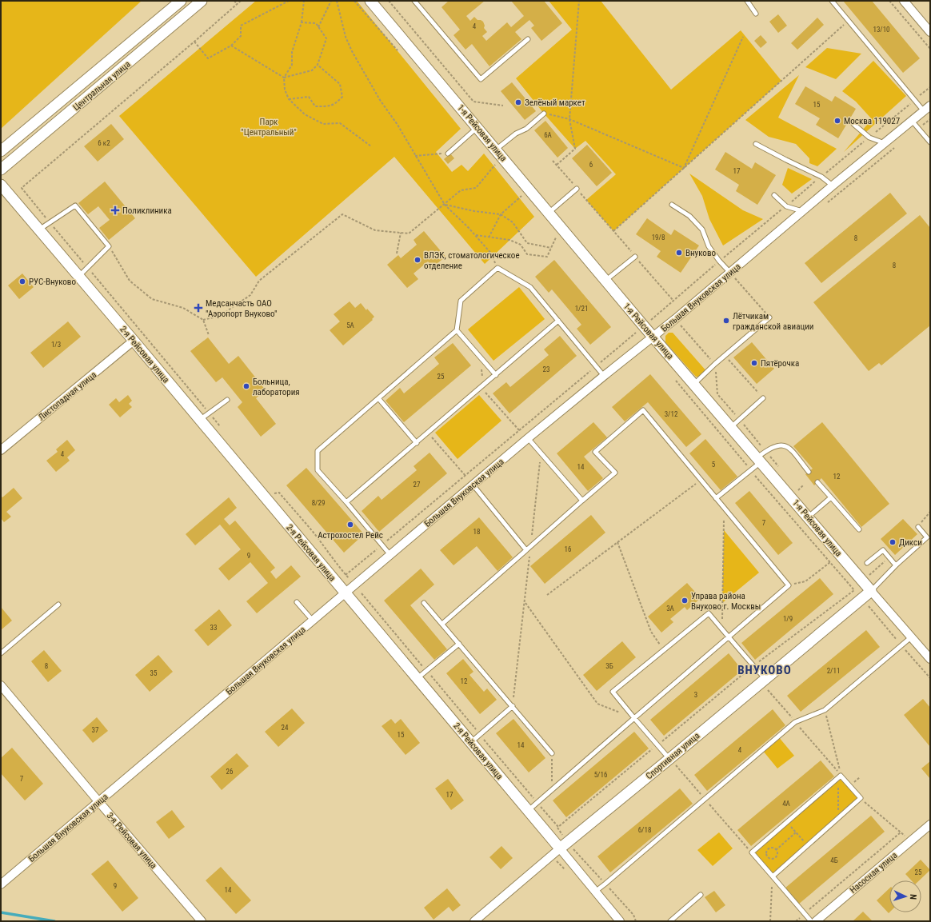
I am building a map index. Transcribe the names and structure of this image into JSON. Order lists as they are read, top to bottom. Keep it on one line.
{"streets":{"street":["Центральная улица","1-я Рейсовая улица","Большая Внуковская улица","2-я Рейсовая улица","Листопадная улица","Спортивная улица","3-я Рейсовая улица","Насосная улица"]},"crossings":[["1-я Рейсовая улица","Большая Внуковская улица"],["1-я Рейсовая улица","Спортивная улица"],["Большая Внуковская улица","2-я Рейсовая улица"],["Большая Внуковская улица","3-я Рейсовая улица"],["2-я Рейсовая улица","Листопадная улица"],["2-я Рейсовая улица","Спортивная улица"]],"districts":["ВНУКОВО"],"parks":["Парк \"Центральный\""],"places":{"other":["Зелёный маркет","Москва 119027","Внуково","ВЛЭК, стоматологическое отделение","РУС-Внуково","Лётчикам гражданской авиации","Пятёрочка","Больница, лаборатория","Астрохостел Рейс","Дикси","Управа района Внуково г. Москвы"],"health":["Поликлиника","Медсанчасть ОАО \"Аэропорт Внуково\""]},"house_numbers":["4","13/10","15","6А","6 к2","6","17","19/8","8","8","1/21","5А","1/3","23","25","3/12","4","5","14","12","27","8/29","7","18","16","9","3А","1/9","33","8","3Б","2/11","35","12","3","24","37","15","14","4","26","5/16","7","17","4А","6/18","4Б","25","9","14"],"north":"right"}
